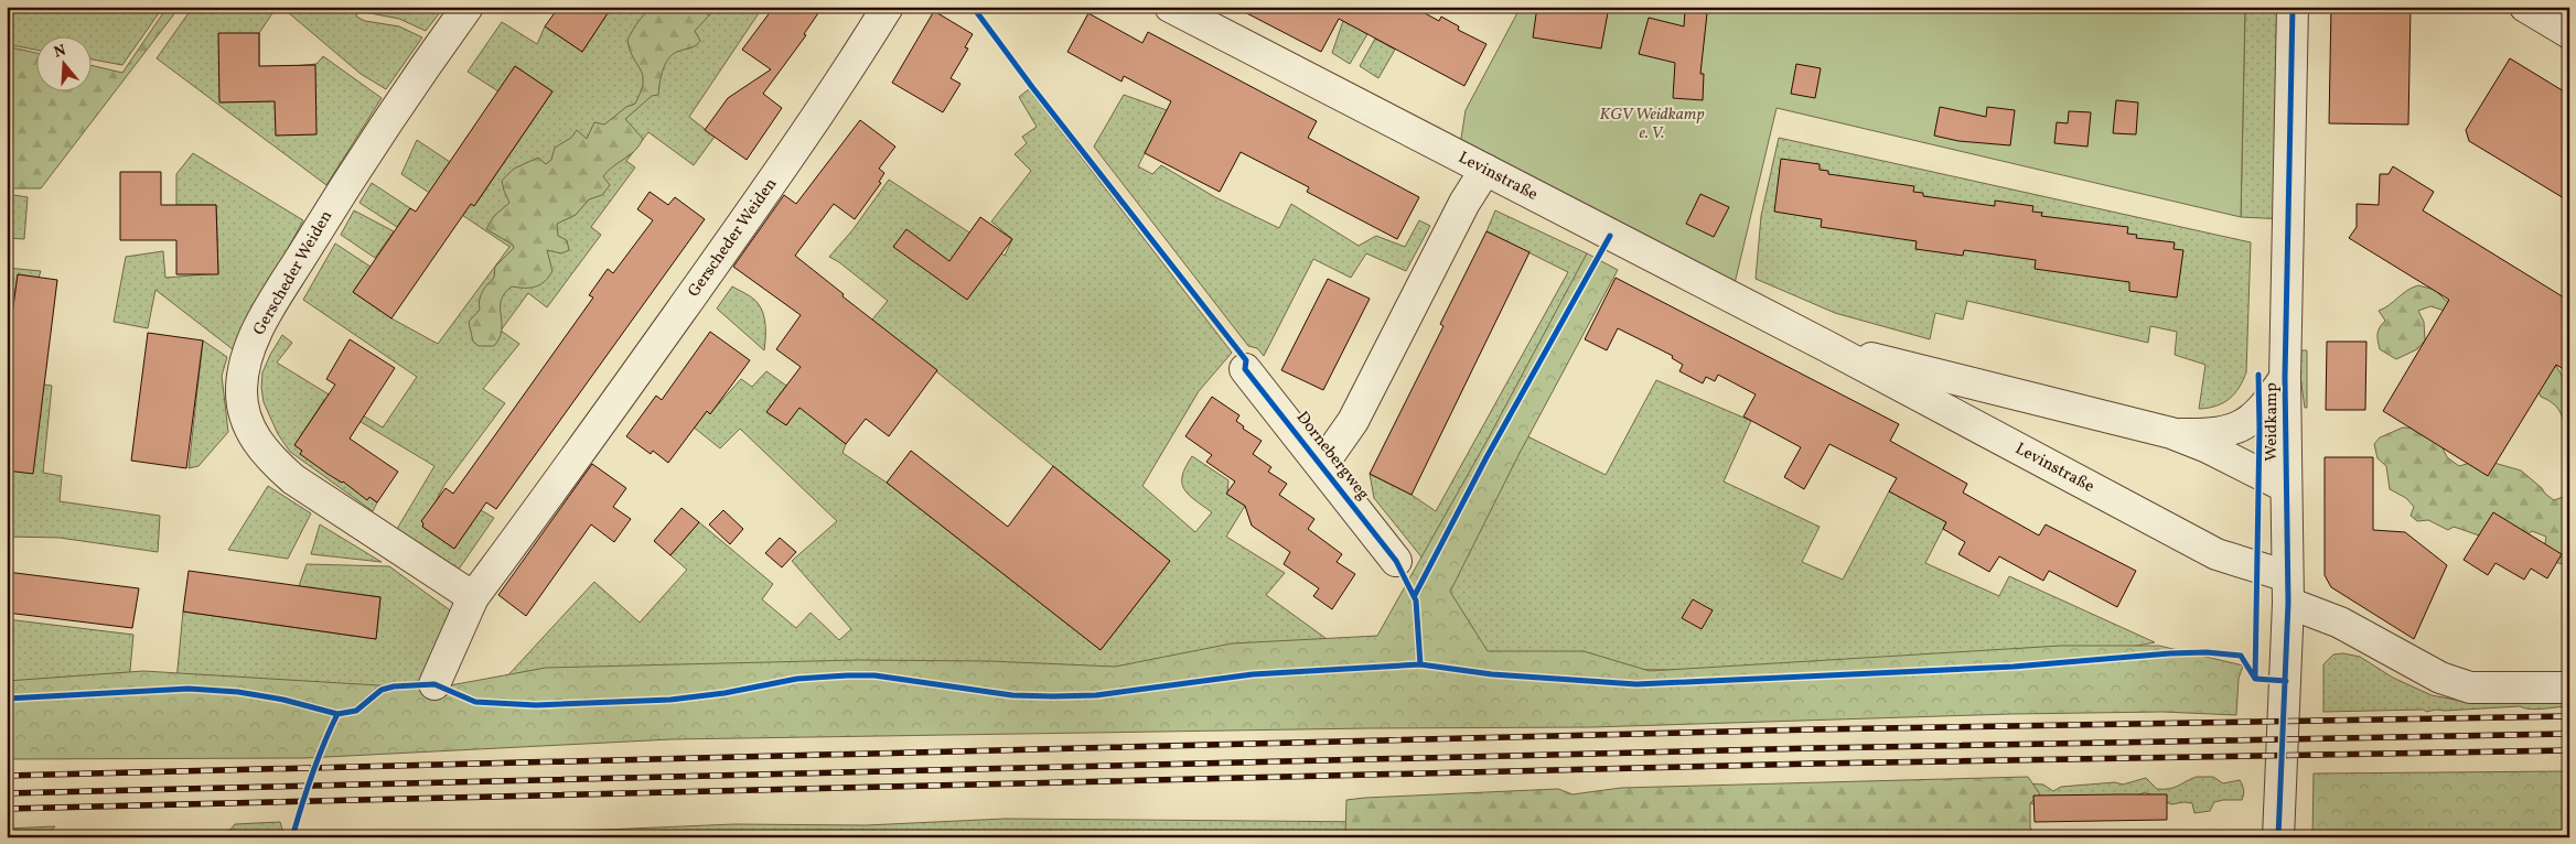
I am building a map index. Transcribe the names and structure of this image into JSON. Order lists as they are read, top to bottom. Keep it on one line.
{"streets":{"street":["Levinstraße","Gerscheder Weiden","Weidkamp","Dornebergweg"]},"crossings":[["Levinstraße","Weidkamp"],["Levinstraße","Dornebergweg"]],"parks":["KGV Weidkamp e. V."],"north":"top"}
